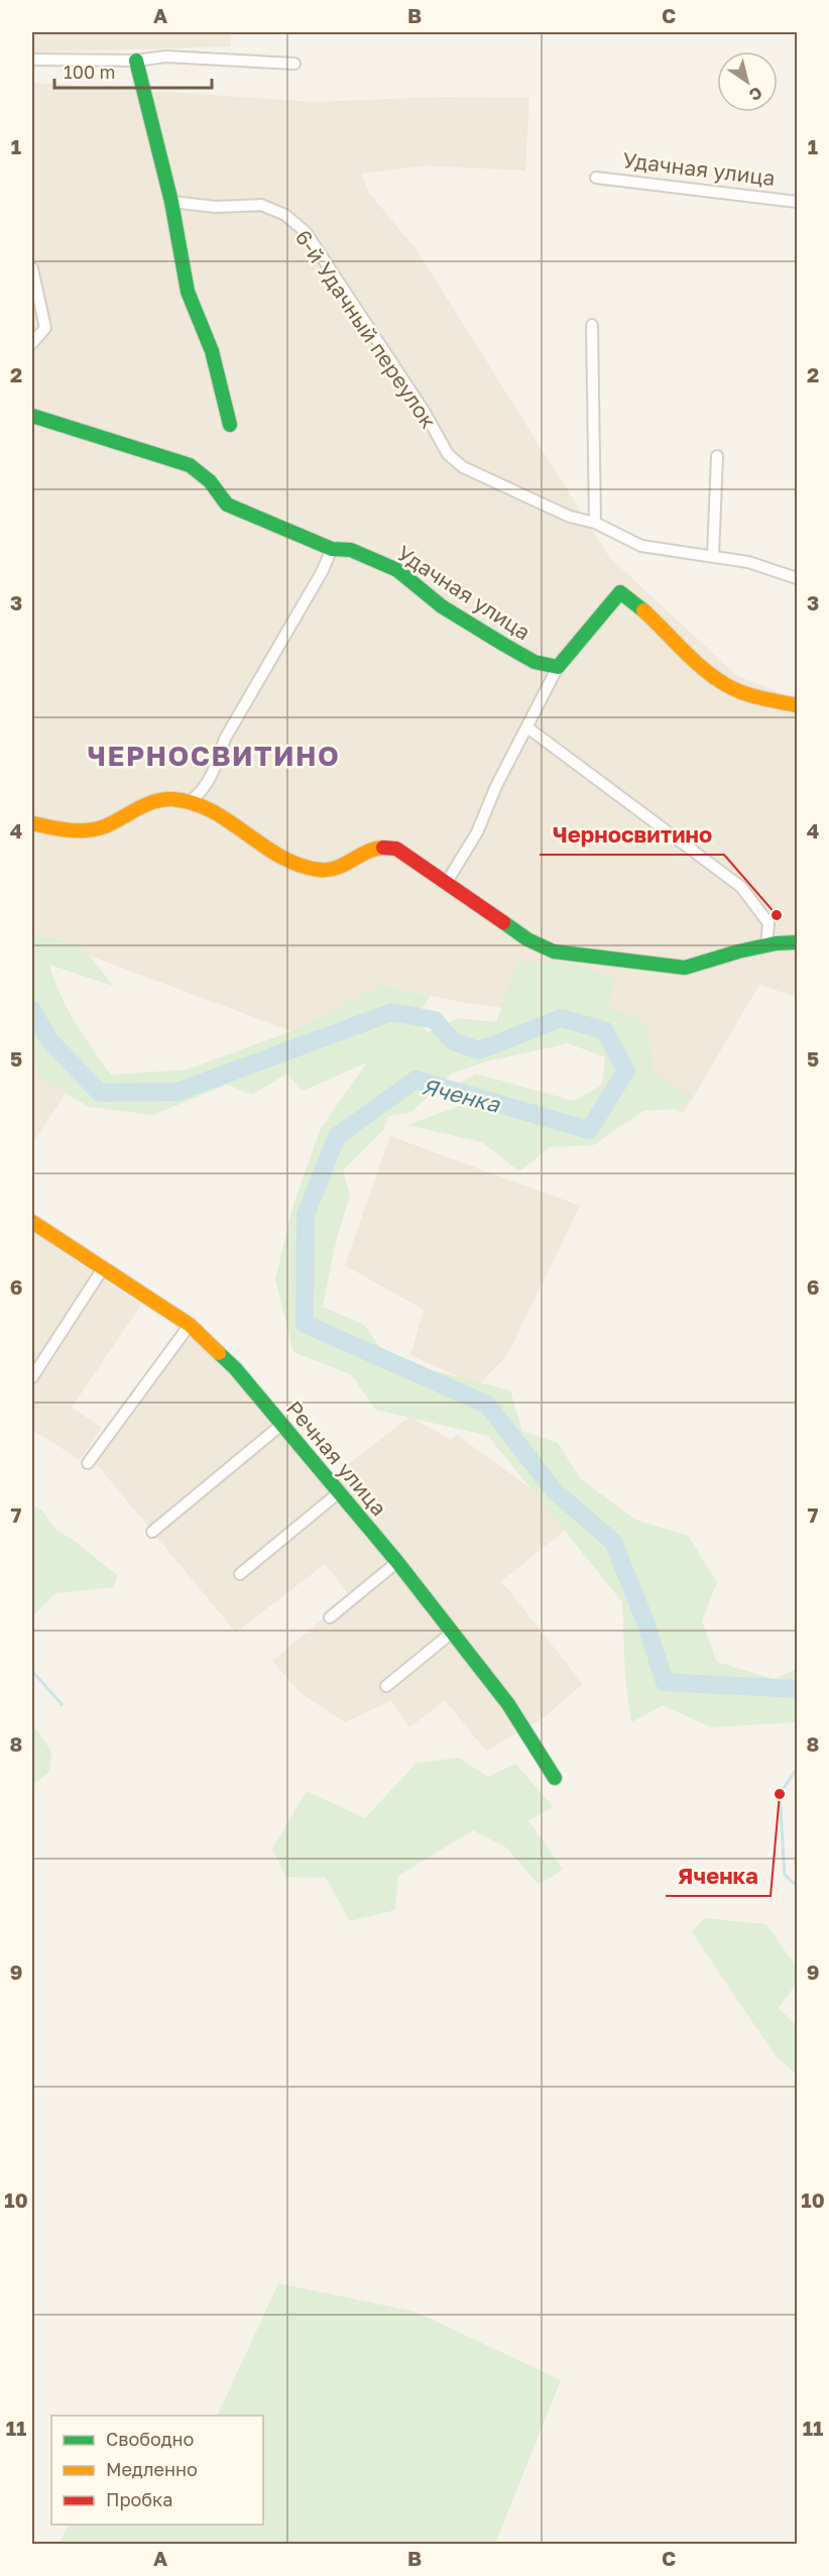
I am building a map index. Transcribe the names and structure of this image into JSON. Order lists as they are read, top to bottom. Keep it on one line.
{"streets":{"street":["Удачная улица","6-й Удачный переулок","Речная улица"]},"districts":["ЧЕРНОСВИТИНО"],"water":["Яченка"],"places":["Черносвитино","Яченка"],"legend":["Свободно","Медленно","Пробка"],"scale_bar":"100 m","north":"bottom right","grid":{"columns":["A","B","C"],"rows":["1","2","3","4","5","6","7","8","9","10","11"]}}
